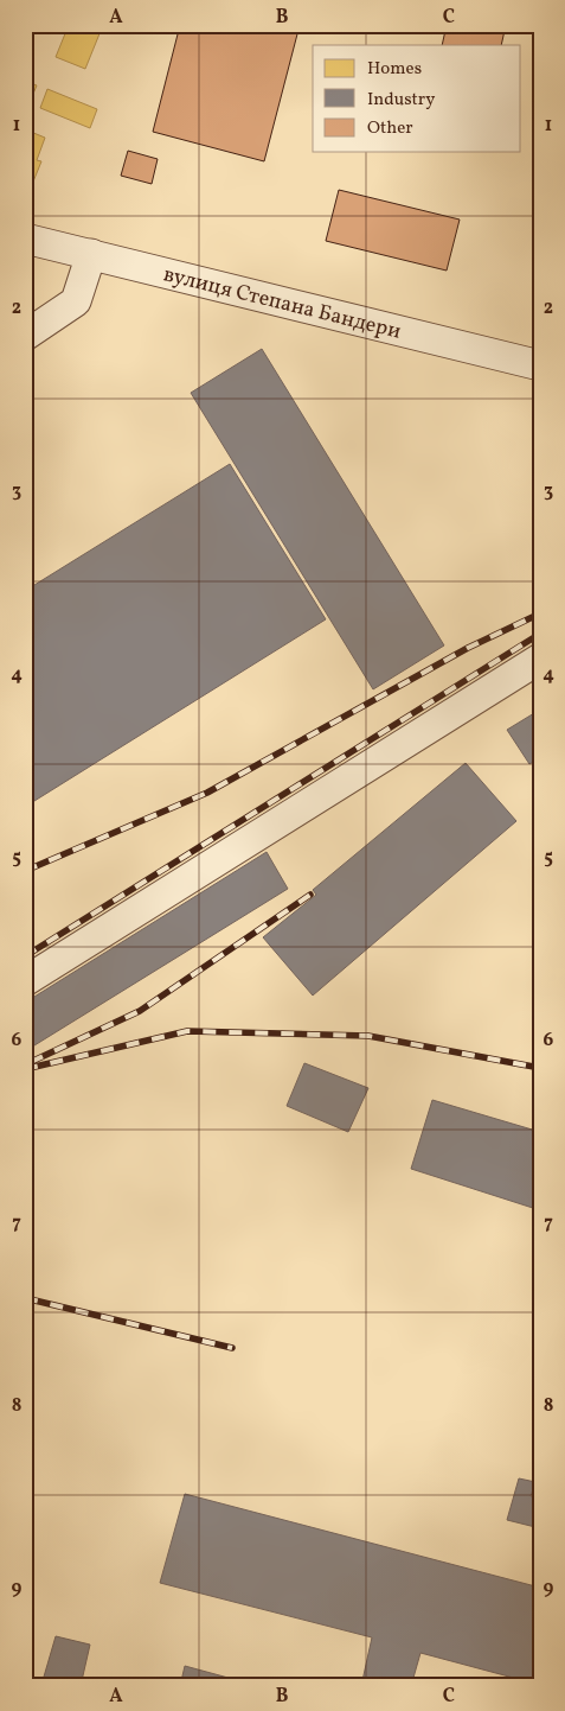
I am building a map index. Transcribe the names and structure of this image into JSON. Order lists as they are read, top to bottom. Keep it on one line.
{"streets":{"street":["вулиця Степана Бандери"]},"legend":["Homes","Industry","Other"],"grid":{"columns":["A","B","C"],"rows":["1","2","3","4","5","6","7","8","9"]}}
